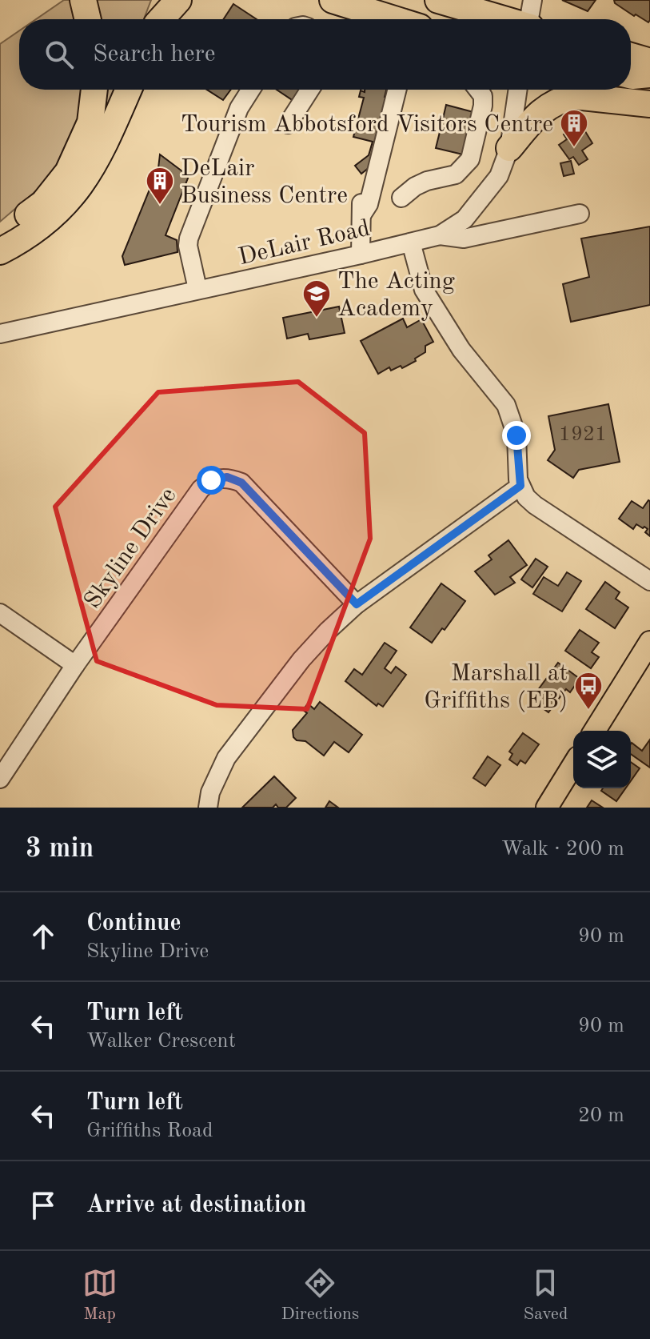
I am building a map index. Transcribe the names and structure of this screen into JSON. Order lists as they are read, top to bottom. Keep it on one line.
{"streets":{"street":["DeLair Road","Skyline Drive"]},"places":{"building":["Tourism Abbotsford Visitors Centre","DeLair Business Centre"],"school or university":["The Acting Academy"],"bus stop":["Marshall at Griffiths (EB)"]},"house_numbers":["1921"],"page":{"search":"Search here","heading":["3 min","Walk · 200 m"],"list":[["Continue","Skyline Drive","90 m"],["Turn left","Walker Crescent","90 m"],["Turn left","Griffiths Road","20 m"],"Arrive at destination"],"nav":["Map","Directions","Saved"]}}
